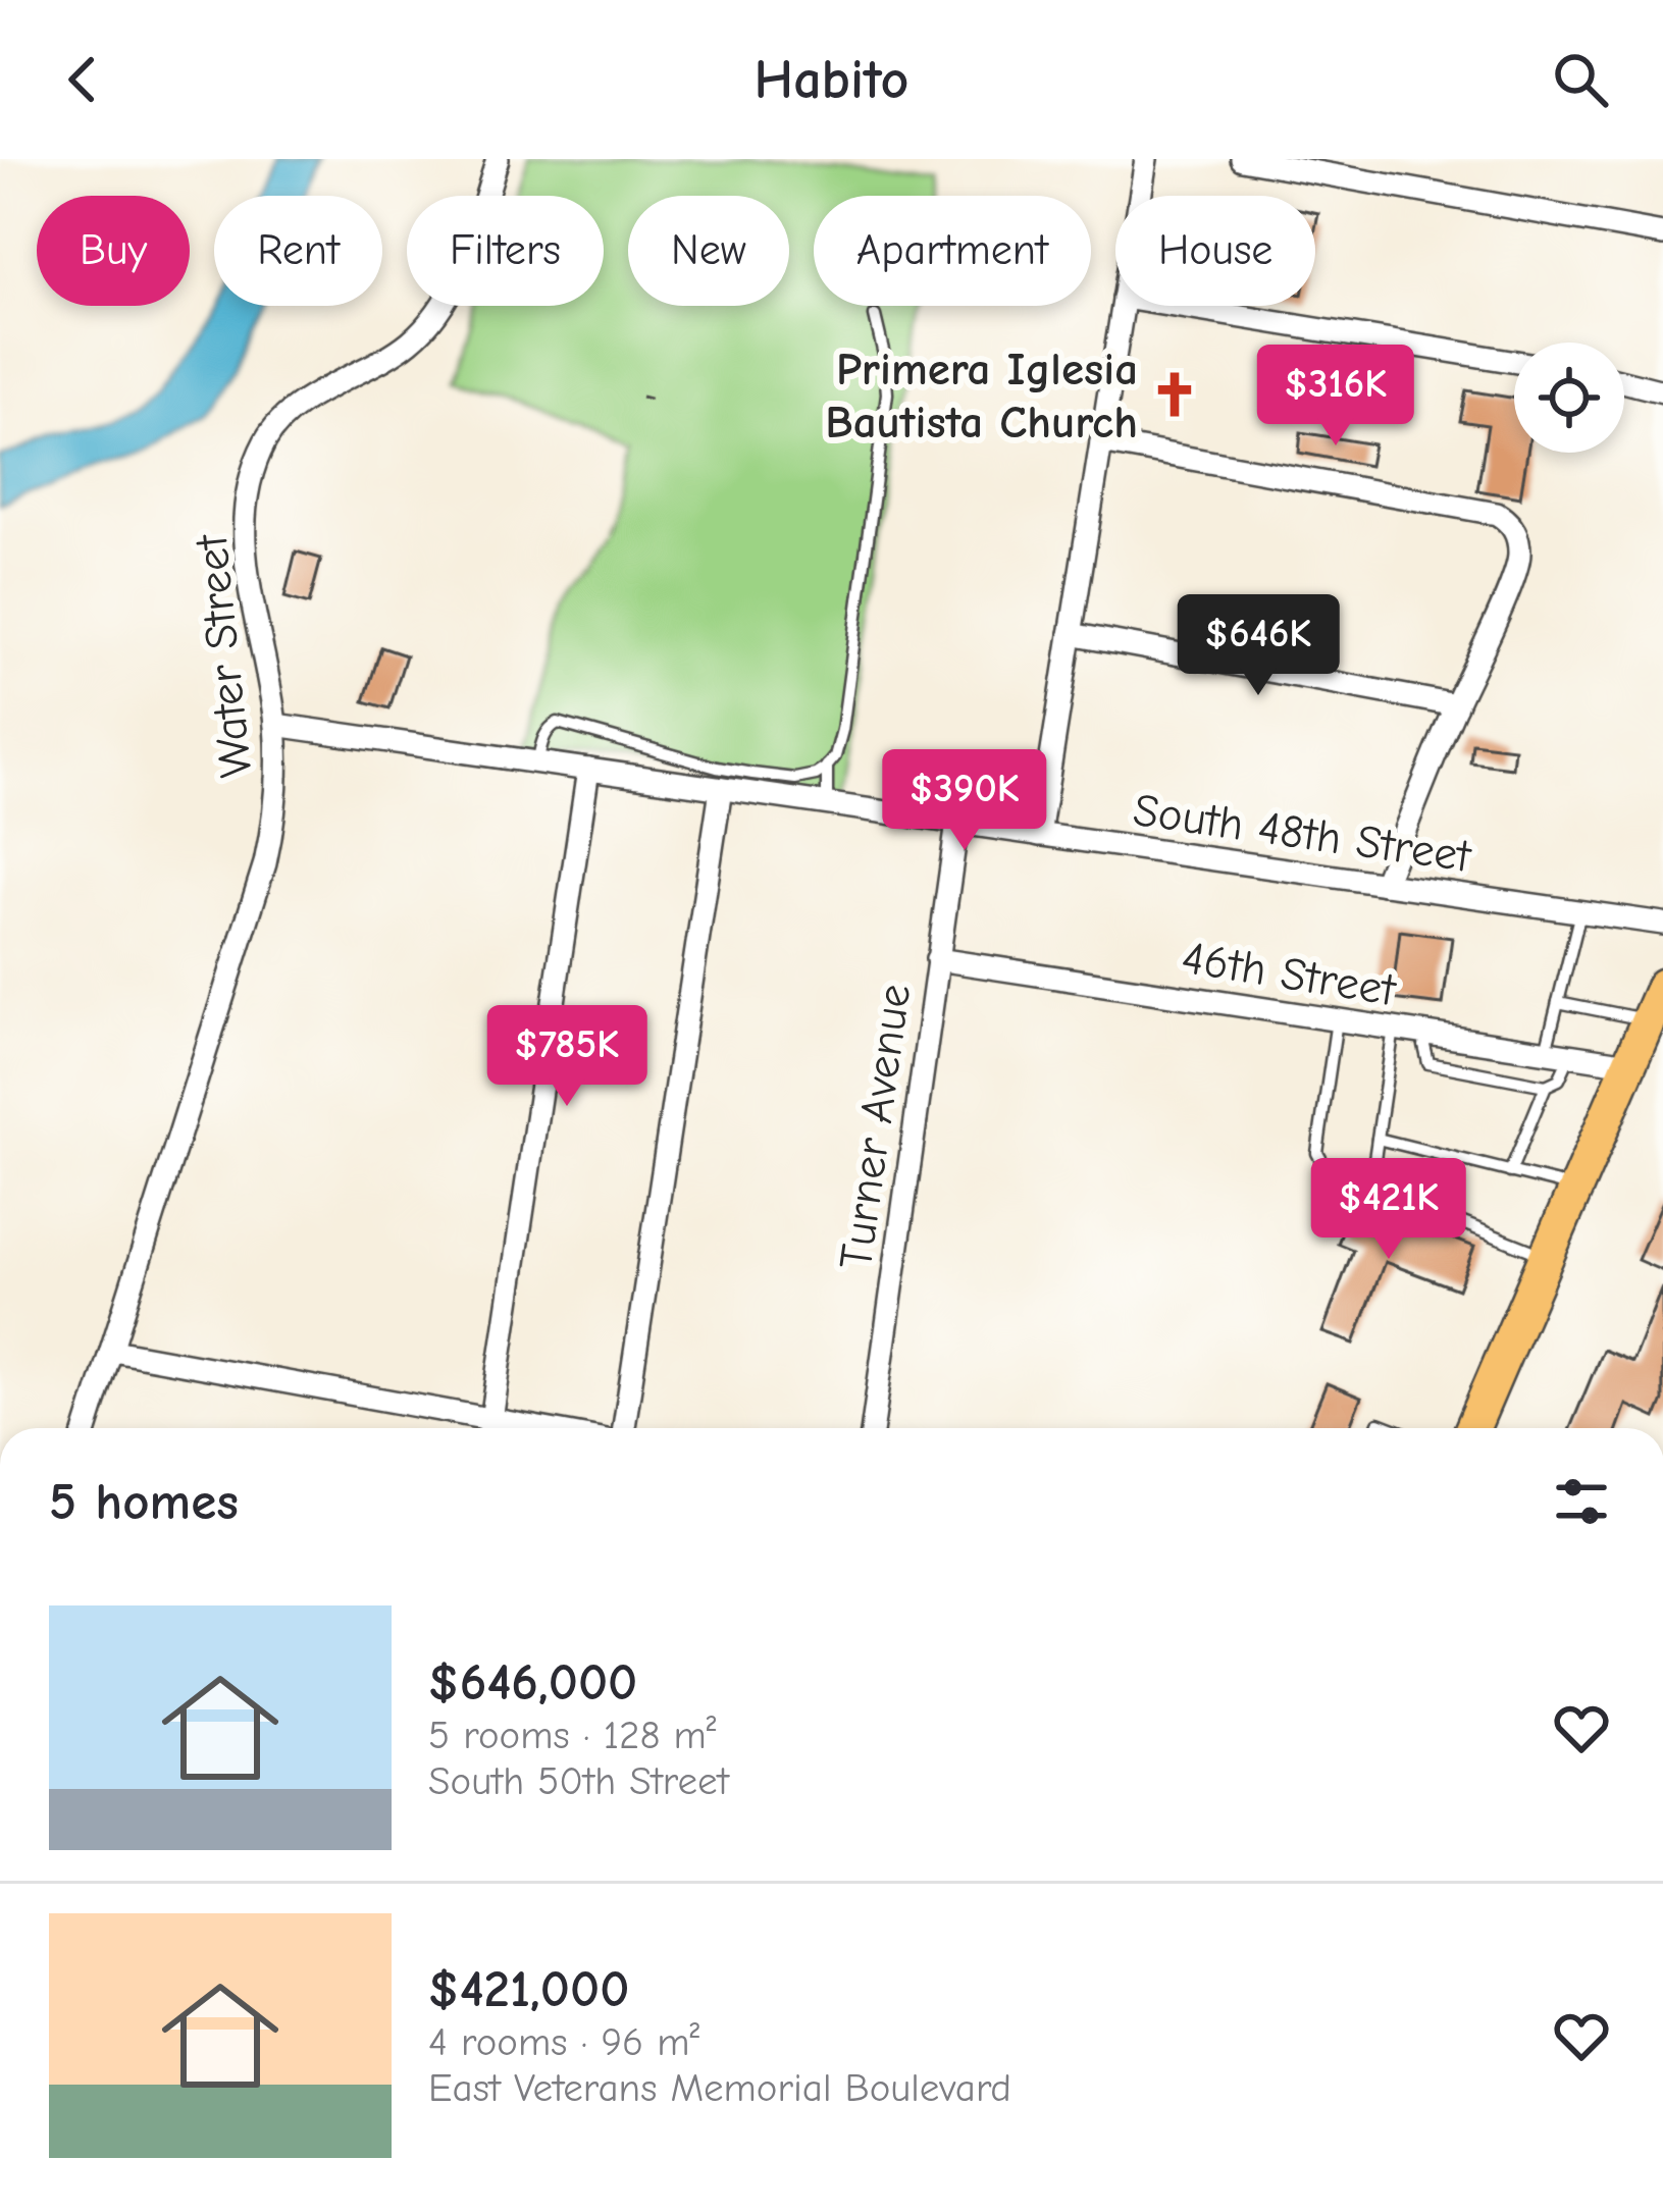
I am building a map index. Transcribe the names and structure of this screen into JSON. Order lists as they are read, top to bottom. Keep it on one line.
{"streets":{"street":["Water Street","South 48th Street","46th Street","Turner Avenue"]},"crossings":[["Water Street","South 48th Street"],["South 48th Street","Turner Avenue"],["46th Street","Turner Avenue"]],"places":{"church":["Primera Iglesia Bautista Church"]},"page":{"header":"Habito","chip":["Buy","Rent","Filters","New","Apartment","House"],"price":["$316K","$646K","$390K","$785K","$421K"],"heading":"5 homes","list":[{"name":"$646,000","note":"5 rooms · 128 m² · South 50th Street"},{"name":"$421,000","note":"4 rooms · 96 m² · East Veterans Memorial Boulevard"}]}}
